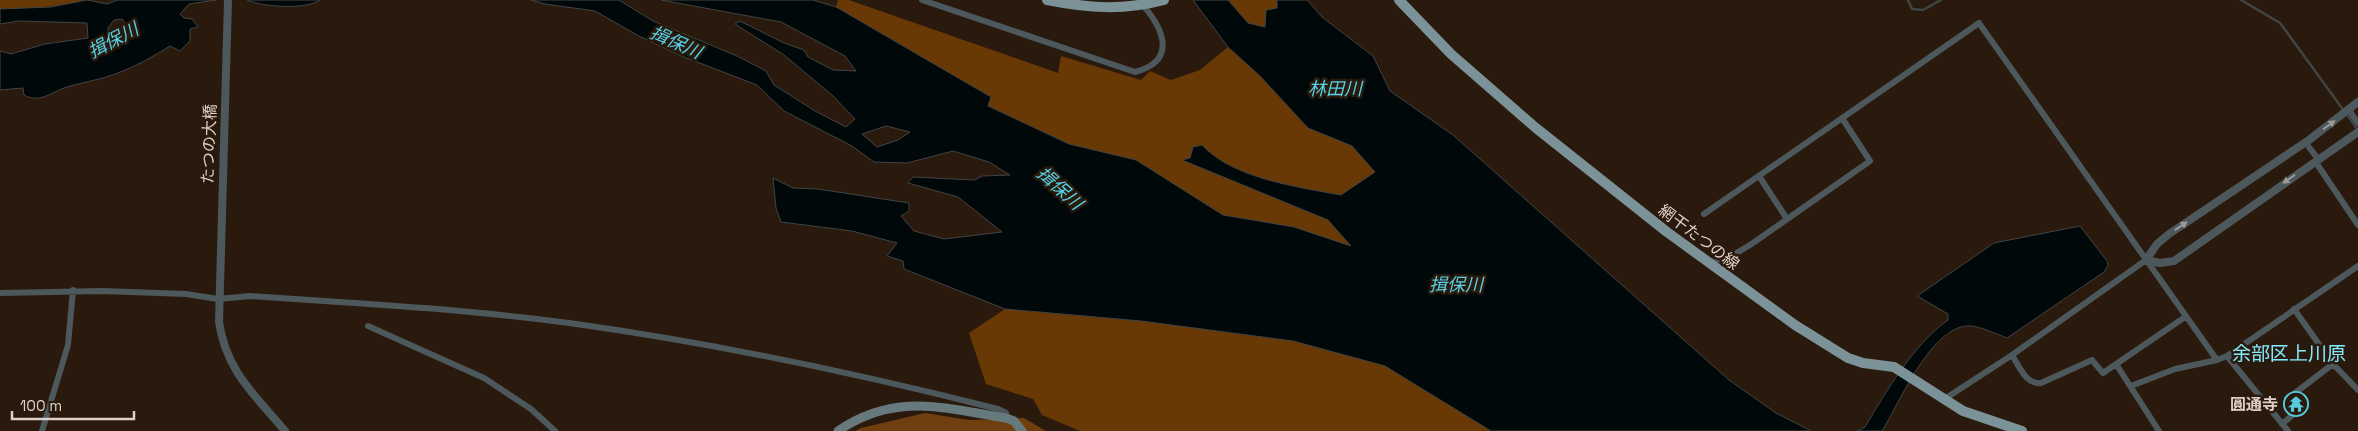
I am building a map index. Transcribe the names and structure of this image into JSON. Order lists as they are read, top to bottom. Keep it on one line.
{"streets":{"main road":["網干たつの線"],"street":["たつの大橋"]},"districts":["余部区上川原"],"water":["揖保川","林田川"],"places":{"temple":["圓通寺"]},"scale_bar":"100 m"}
